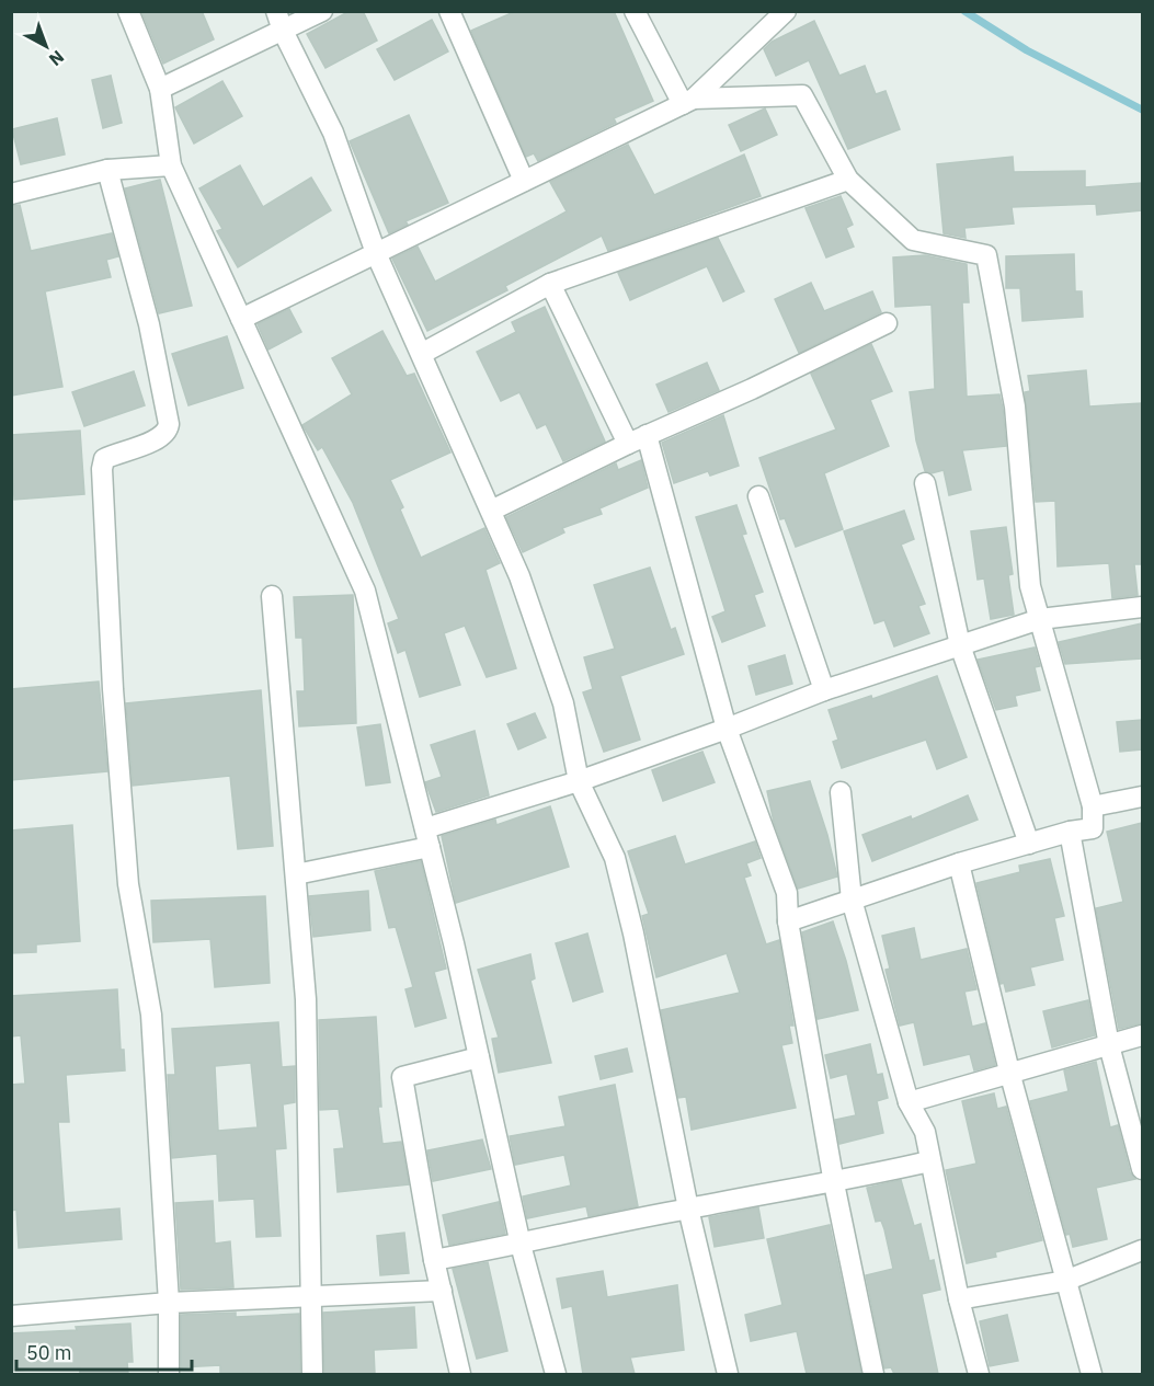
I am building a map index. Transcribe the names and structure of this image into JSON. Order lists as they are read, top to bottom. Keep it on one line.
{"scale_bar":"50 m","north":"bottom right"}
